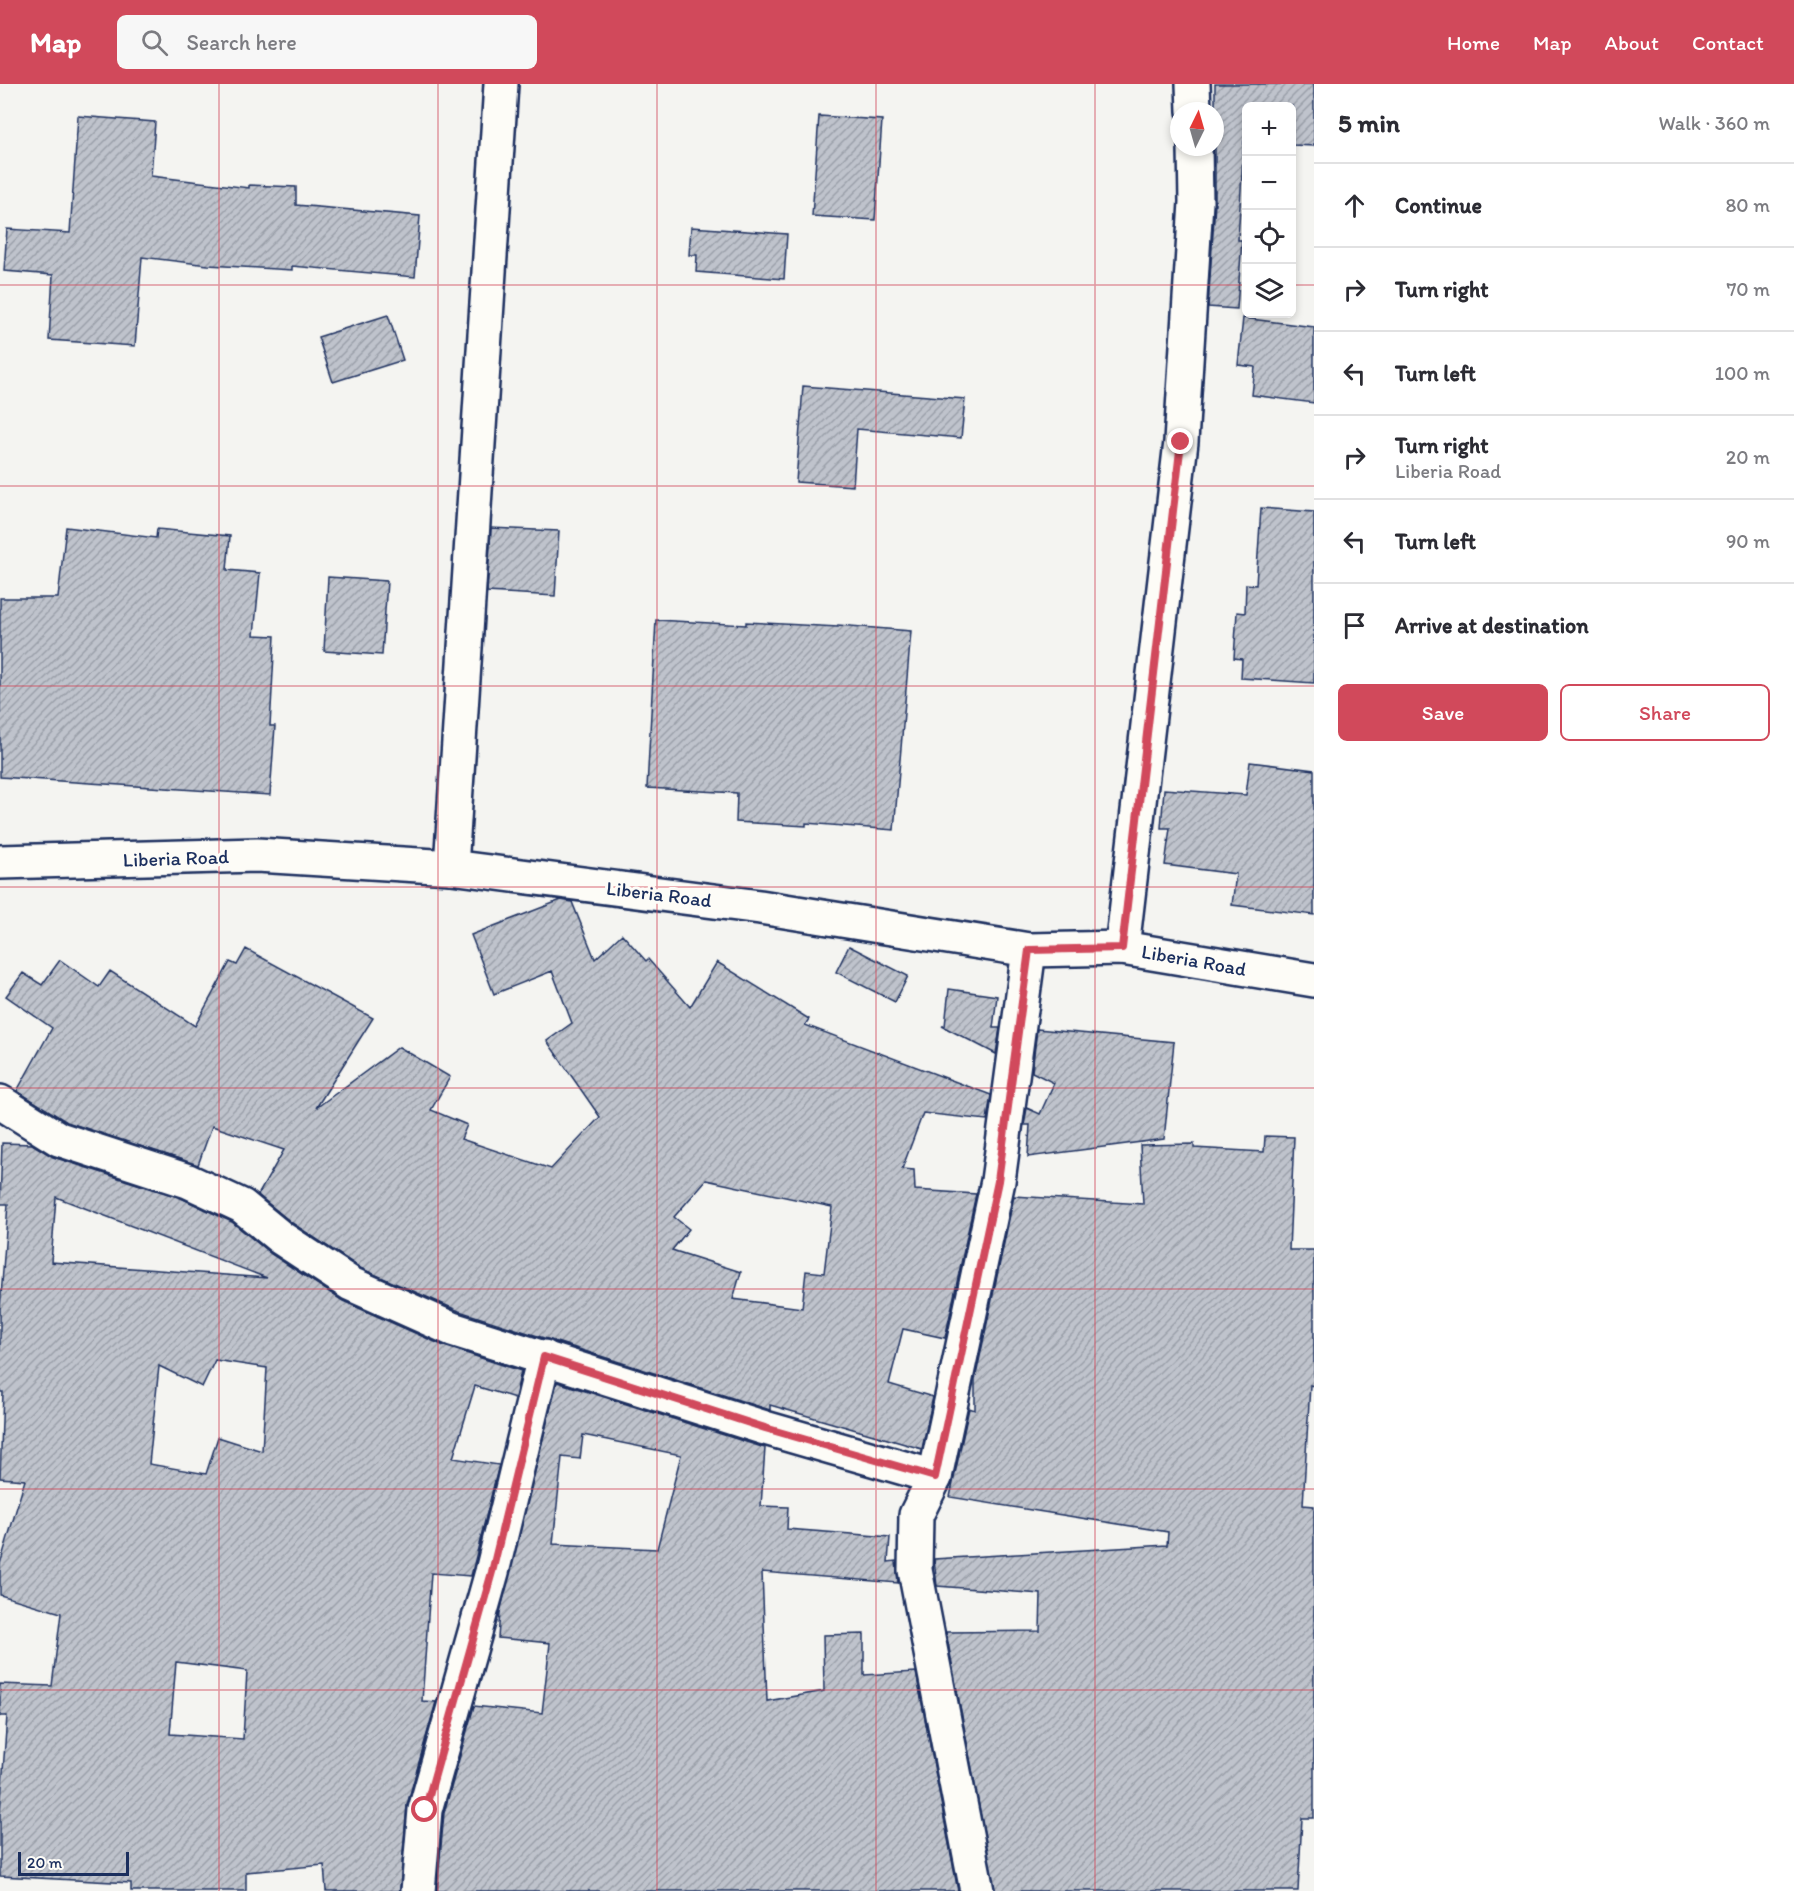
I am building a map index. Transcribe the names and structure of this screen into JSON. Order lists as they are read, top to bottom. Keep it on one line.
{"streets":{"street":["Liberia Road"]},"scale_bar":"20 m","north":"top","page":{"header":"Map","search":"Search here","nav":["Home","Map","About","Contact"],"heading":["5 min","Walk · 360 m"],"map_buttons":["+","−"],"list":[["Continue","80 m"],["Turn right","70 m"],["Turn left","100 m"],["Turn right","Liberia Road","20 m"],["Turn left","90 m"],"Arrive at destination"],"buttons":["Save","Share"],"scale":"20 m"}}
